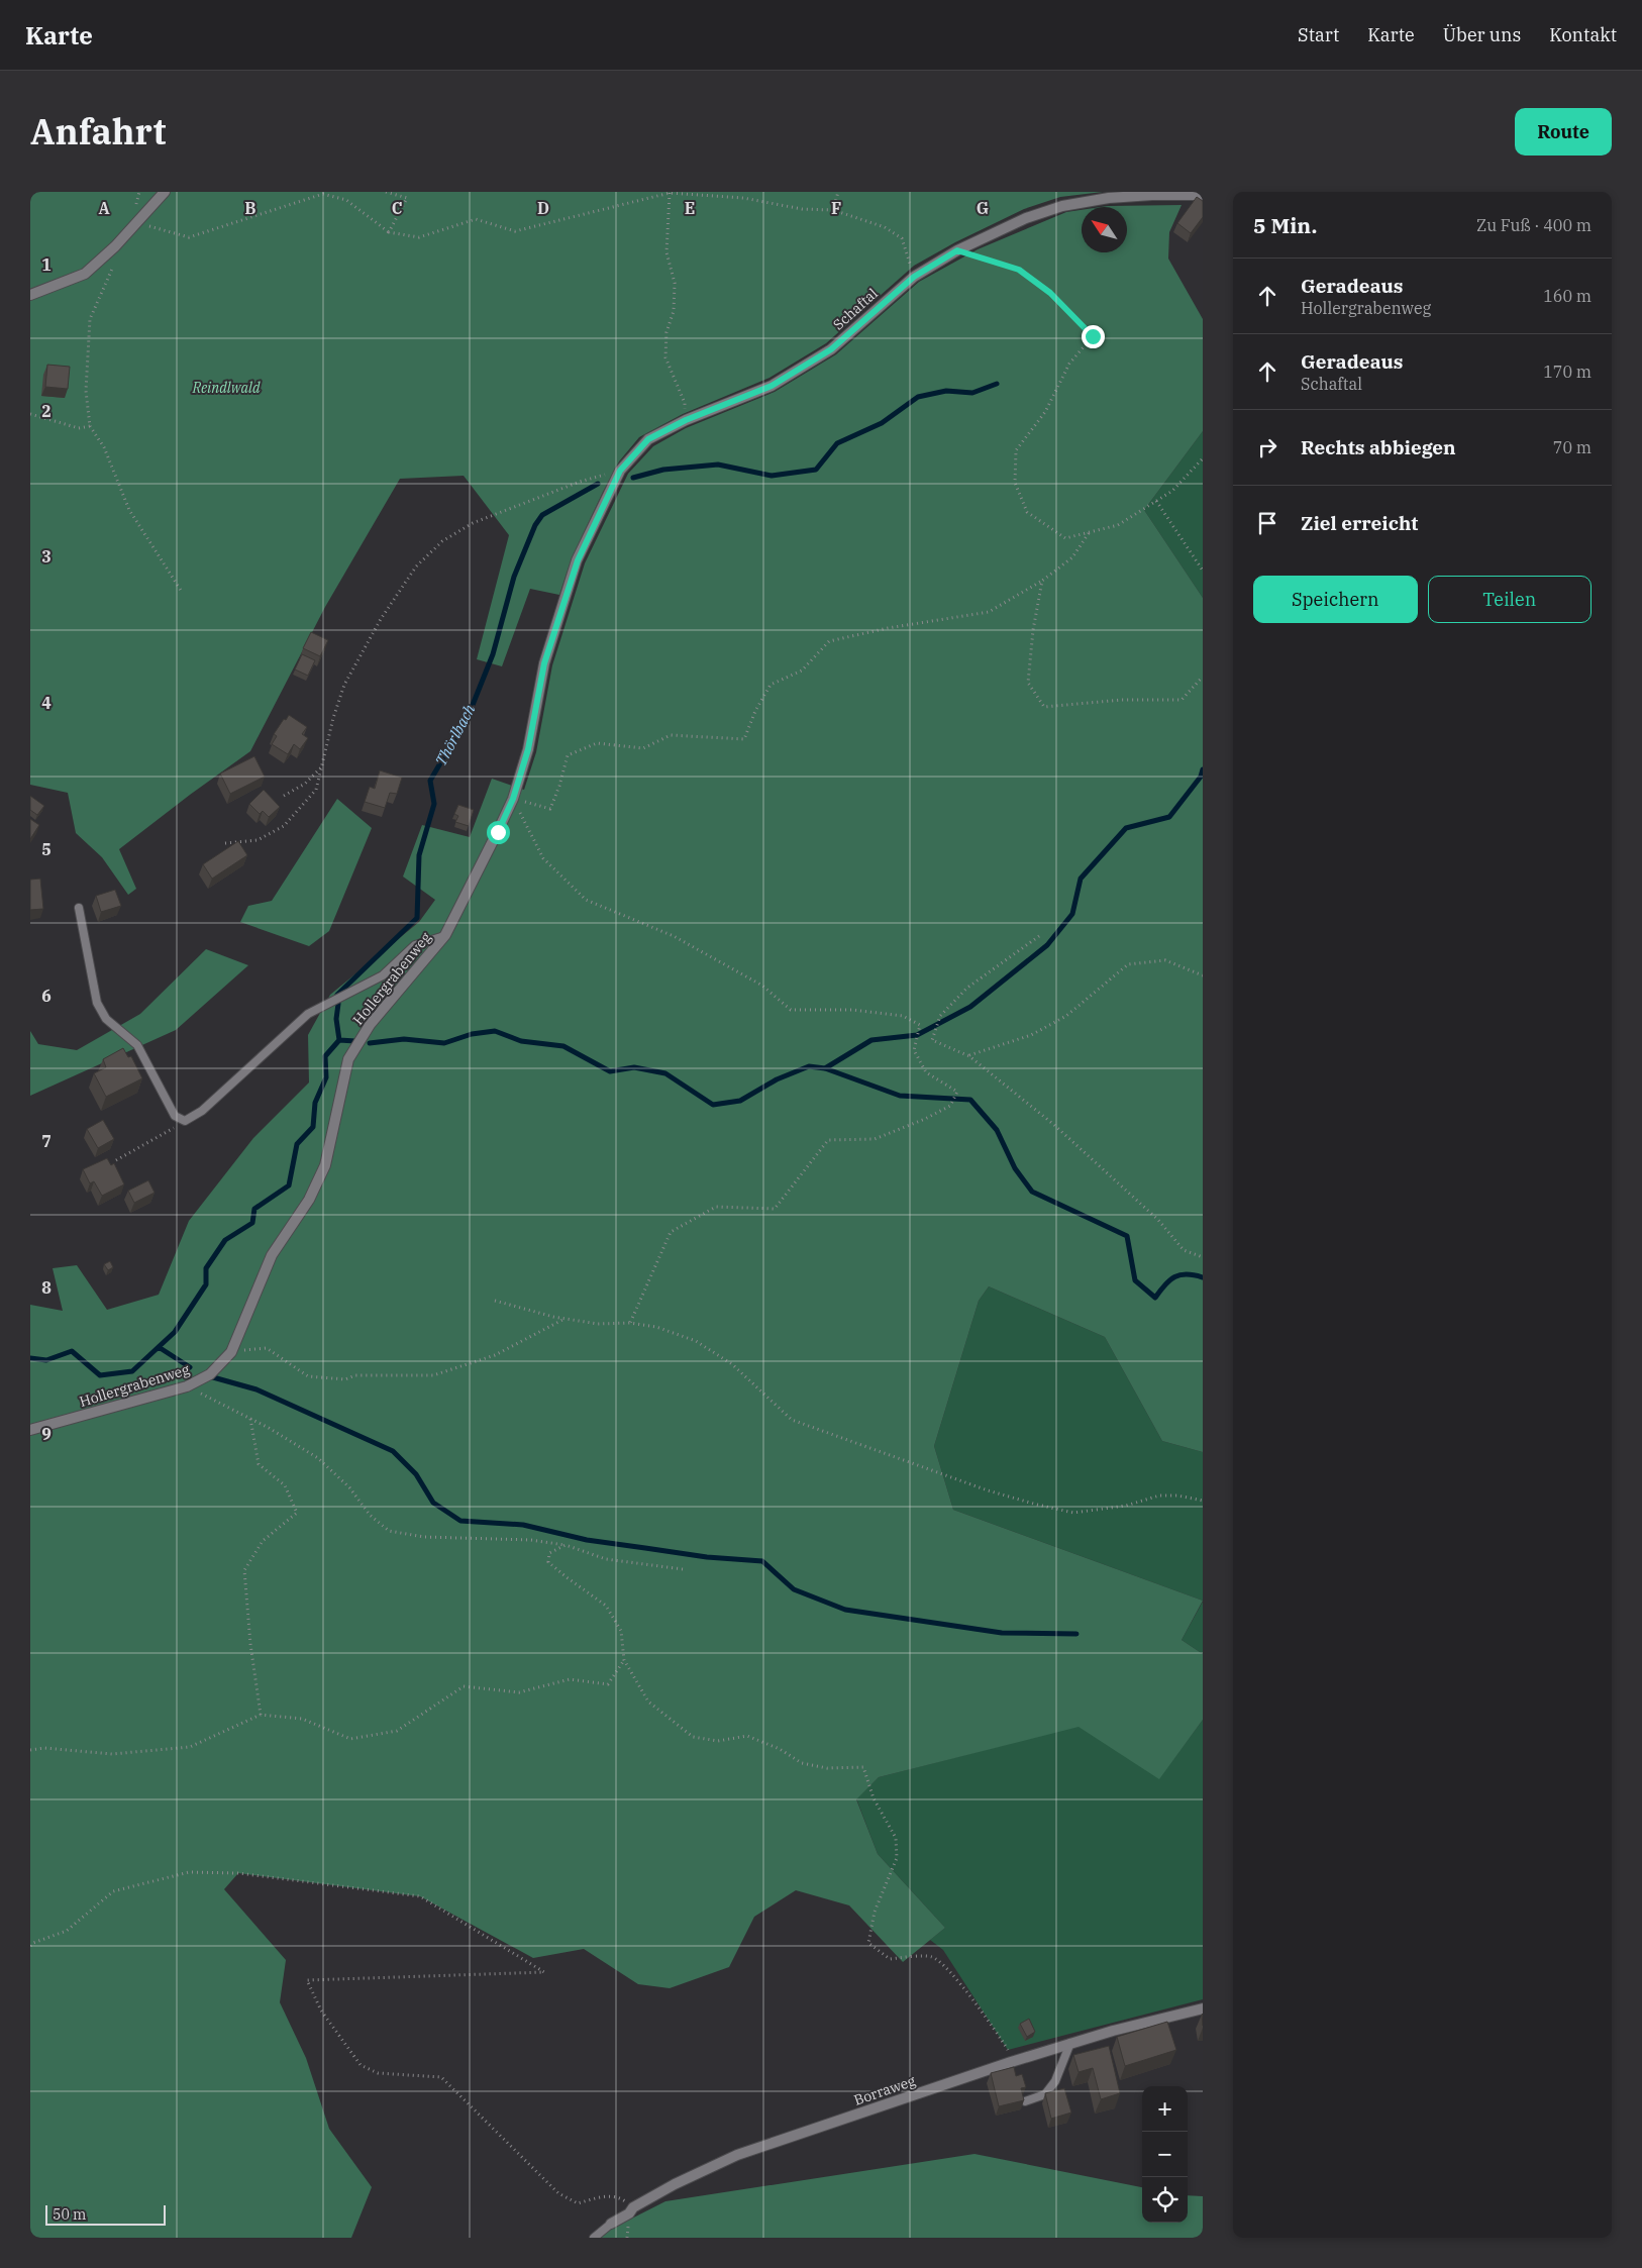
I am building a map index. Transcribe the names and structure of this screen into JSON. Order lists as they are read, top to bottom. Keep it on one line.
{"streets":{"street":["Schaftal","Hollergrabenweg","Borraweg"]},"crossings":[["Schaftal","Hollergrabenweg"]],"water":["Thörlbach"],"parks":["Reindlwald"],"scale_bar":"50 m","north":"top left","page":{"header":"Karte","nav":["Start","Karte","Über uns","Kontakt"],"title":"Anfahrt","buttons":["Route",["Speichern","Teilen"]],"heading":["5 Min.","Zu Fuß · 400 m"],"list":[["Geradeaus","Hollergrabenweg","160 m"],["Geradeaus","Schaftal","170 m"],["Rechts abbiegen","70 m"],"Ziel erreicht"],"map_buttons":["+","−"],"scale":"50 m"},"grid":{"columns":["A","B","C","D","E","F","G"],"rows":["1","2","3","4","5","6","7","8","9"]}}
